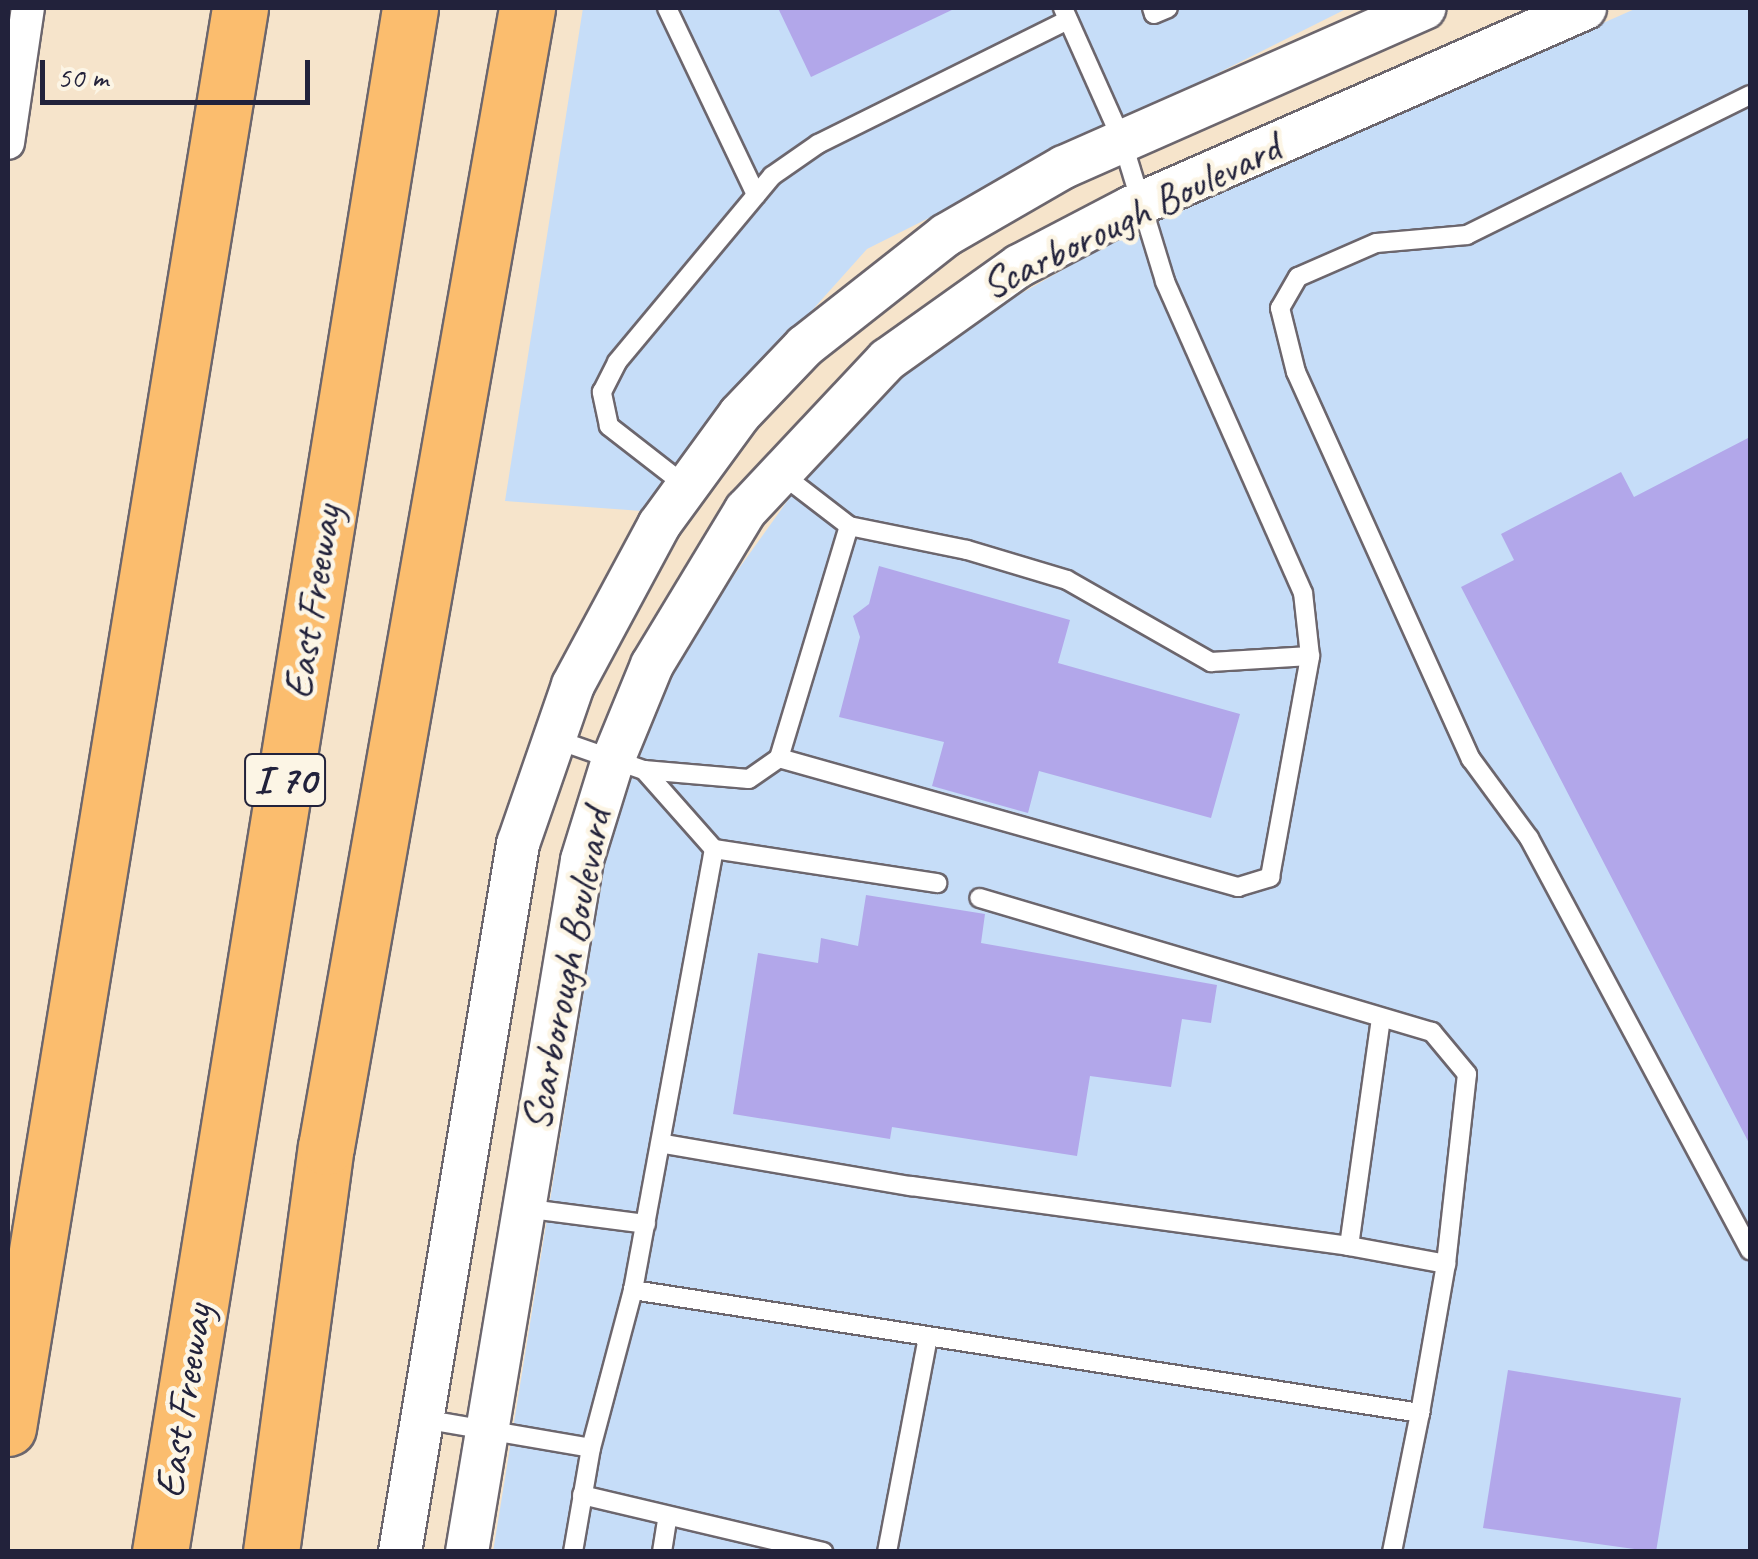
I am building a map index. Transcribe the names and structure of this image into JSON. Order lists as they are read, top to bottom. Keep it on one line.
{"streets":{"highway":["East Freeway","I 70"],"street":["Scarborough Boulevard"]},"scale_bar":"50 m"}
